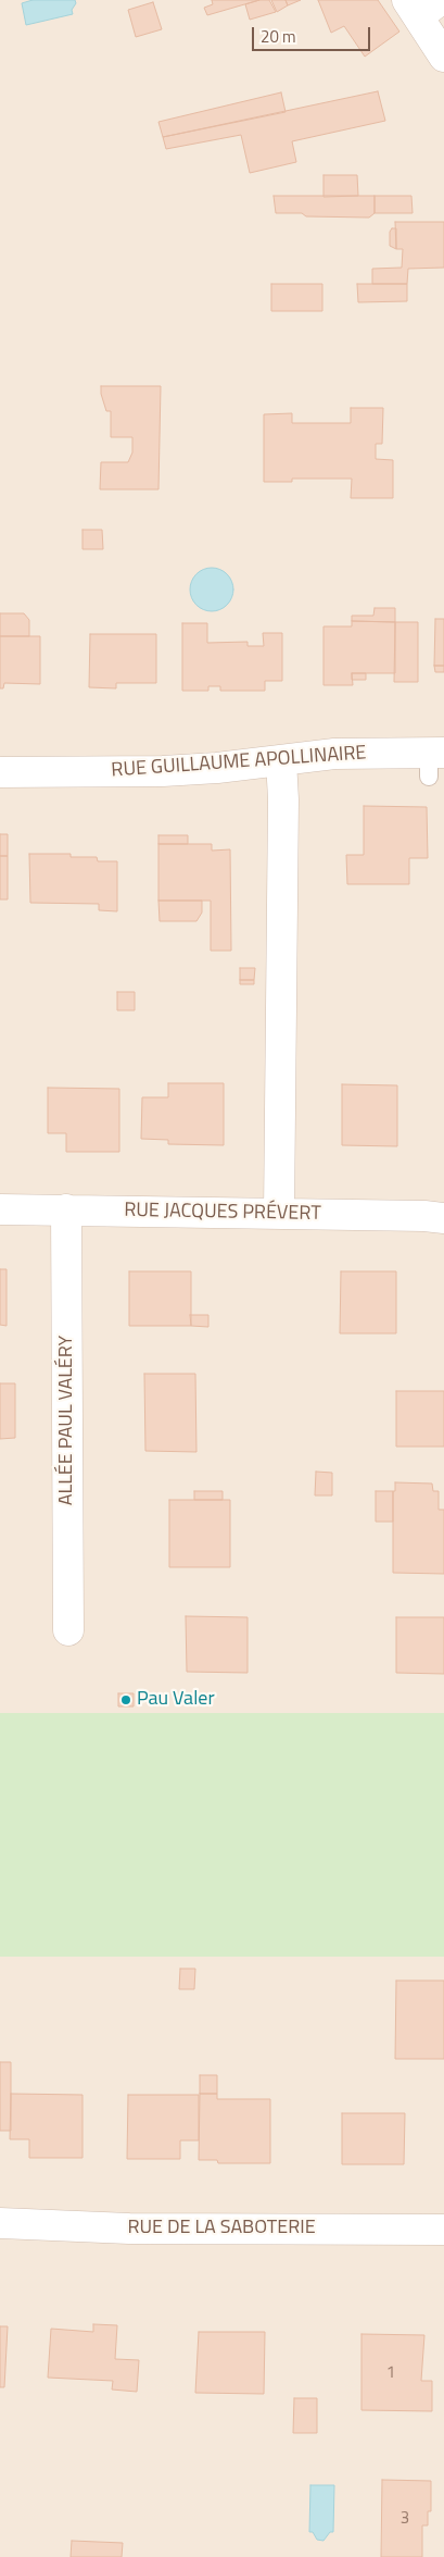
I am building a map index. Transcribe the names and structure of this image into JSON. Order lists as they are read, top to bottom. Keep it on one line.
{"streets":{"street":["RUE GUILLAUME APOLLINAIRE","RUE JACQUES PRÉVERT","ALLÉE PAUL VALÉRY","RUE DE LA SABOTERIE"]},"crossings":[["RUE JACQUES PRÉVERT","ALLÉE PAUL VALÉRY"]],"places":["Pau Valer"],"house_numbers":["1","3"],"scale_bar":"20 m"}
